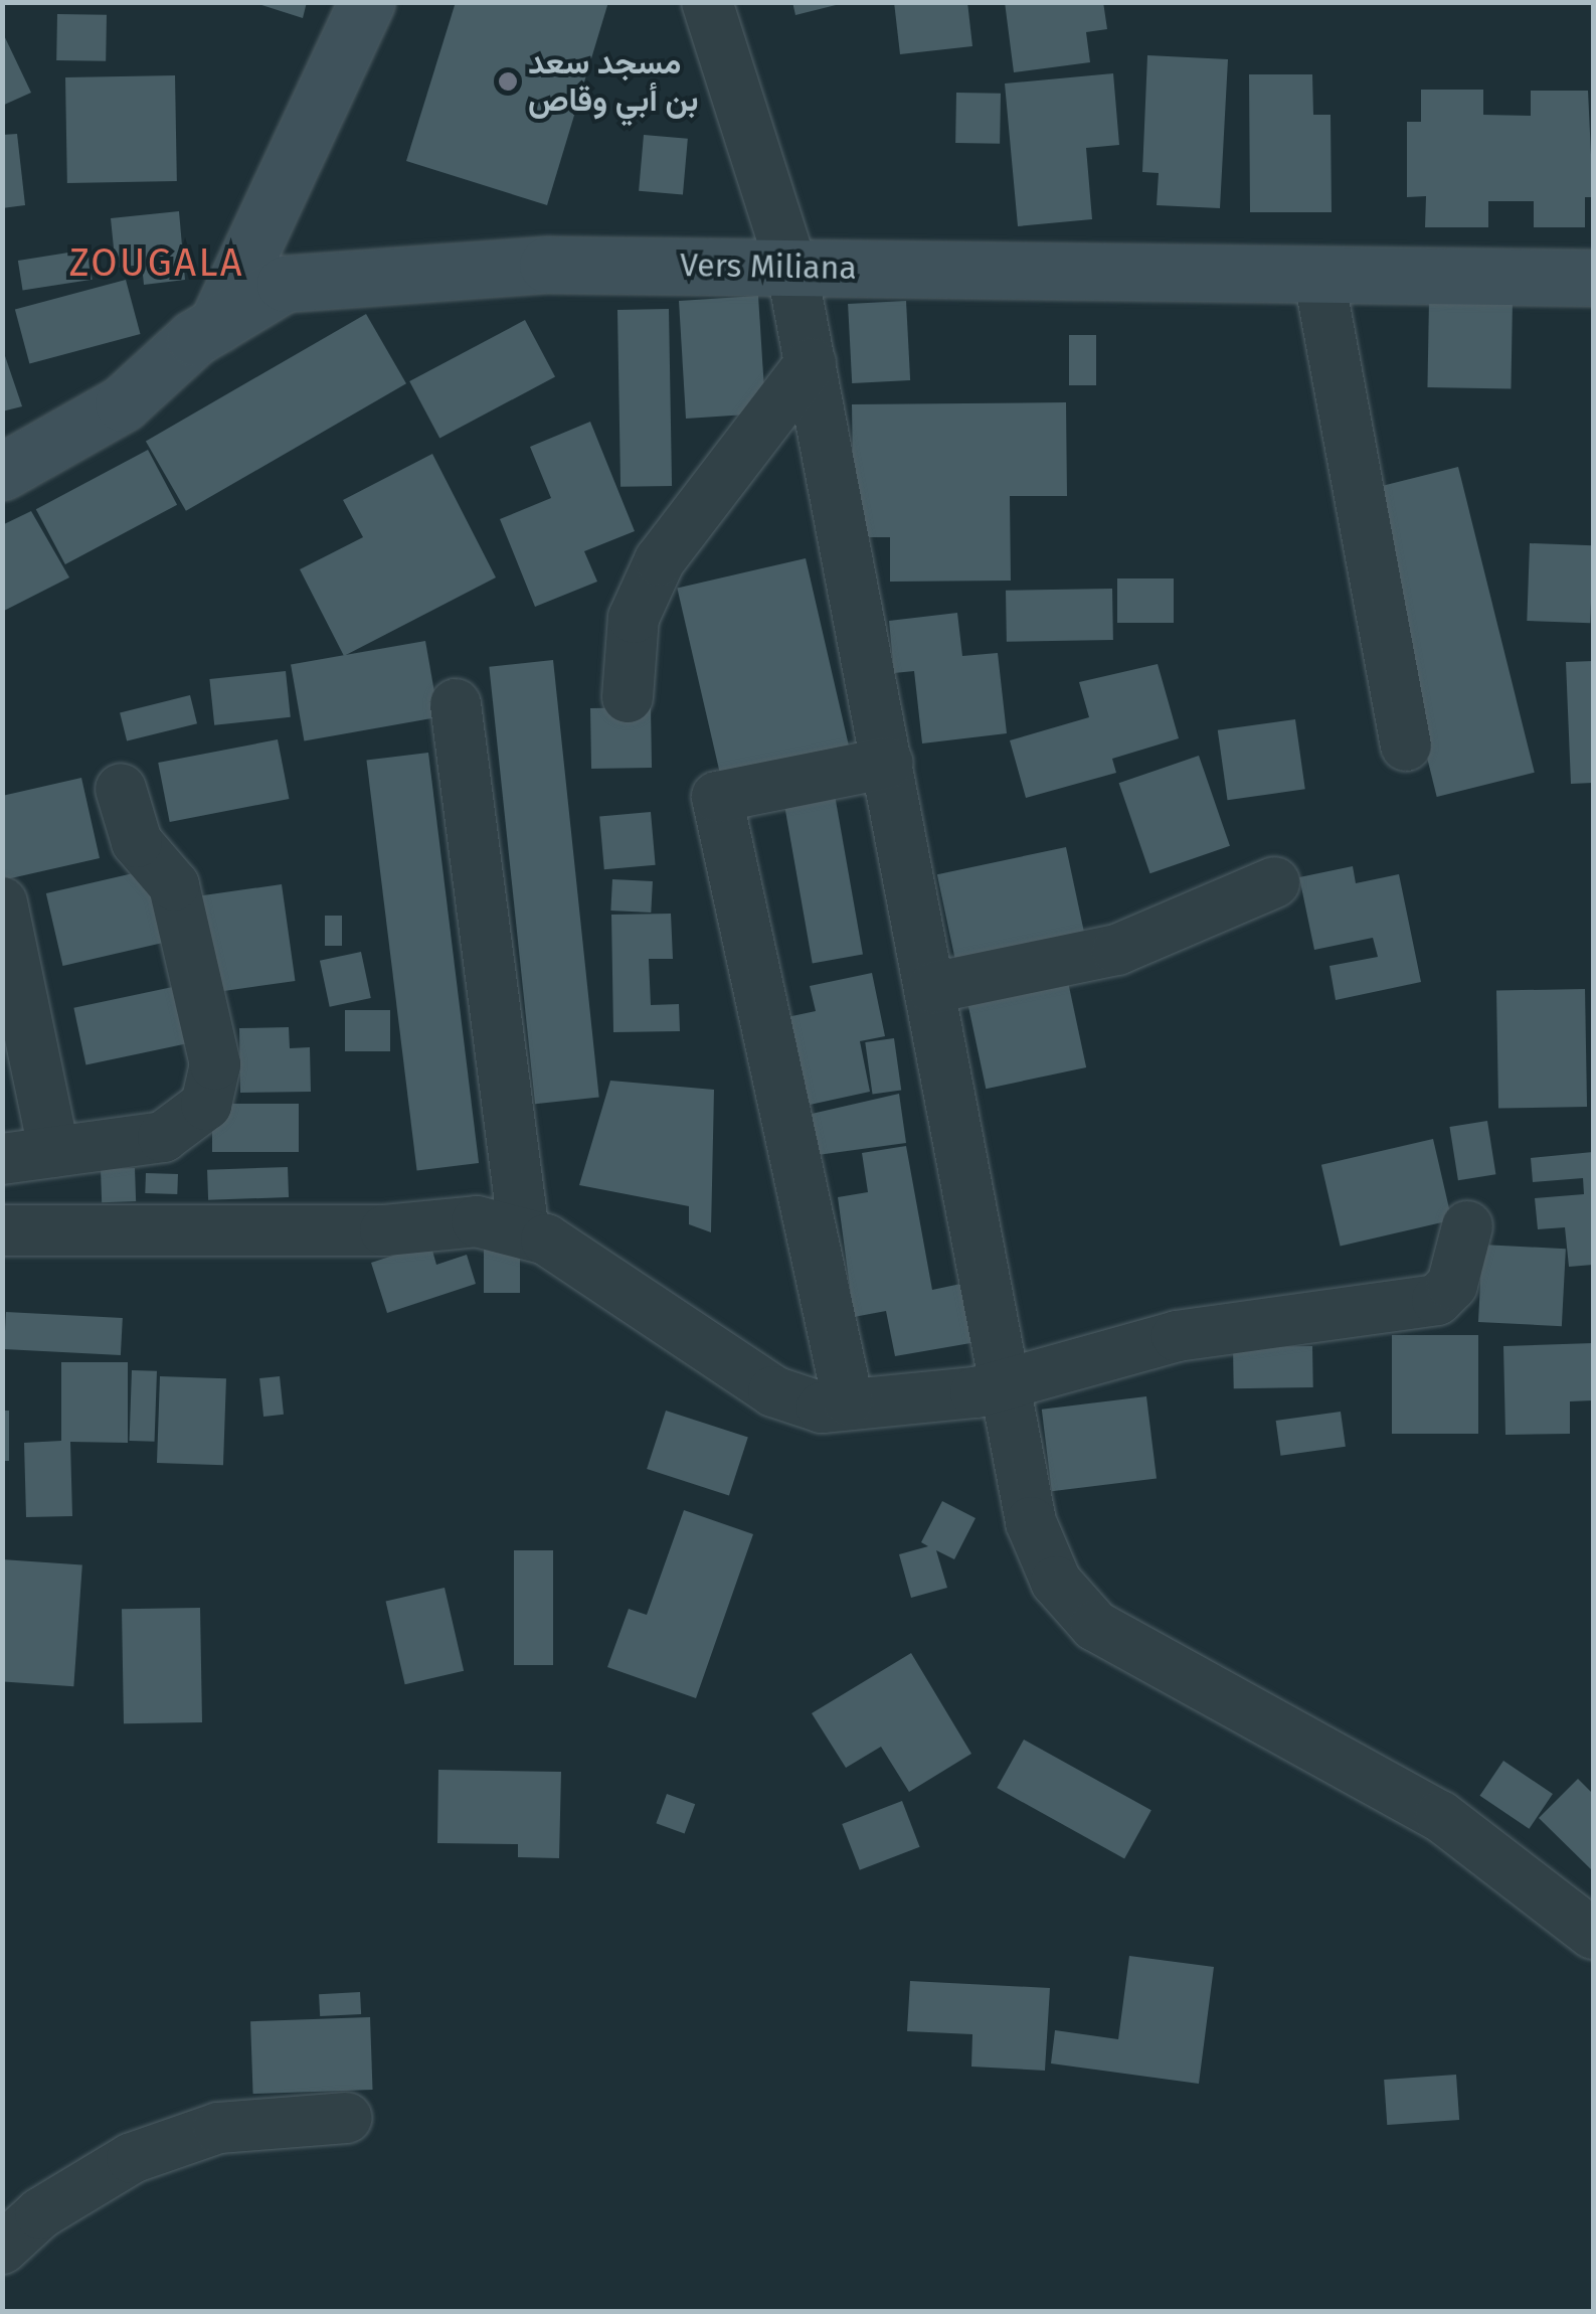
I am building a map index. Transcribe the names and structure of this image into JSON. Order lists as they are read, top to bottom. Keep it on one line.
{"streets":{"main road":["Vers Miliana"]},"districts":["ZOUGALA"],"places":["مسجد سعد بن أبي وقاص"]}
